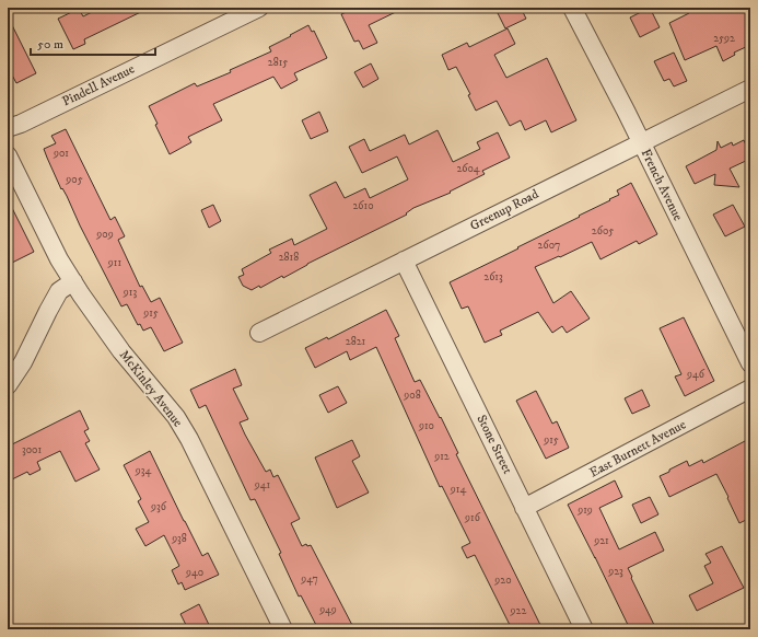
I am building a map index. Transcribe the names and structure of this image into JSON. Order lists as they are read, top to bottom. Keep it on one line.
{"streets":{"street":["Pindell Avenue","French Avenue","Greenup Road","McKinley Avenue","Stone Street","East Burnett Avenue"]},"crossings":[["French Avenue","Greenup Road"],["Greenup Road","Stone Street"],["Stone Street","East Burnett Avenue"]],"house_numbers":["2592","2815","901","2604","905","2610","2605","909","2607","2818","911","2613","913","915","2821","946","908","910","915","3001","912","934","941","914","936","919","916","938","921","923","940","947","920","949","922"],"scale_bar":"50 m"}
